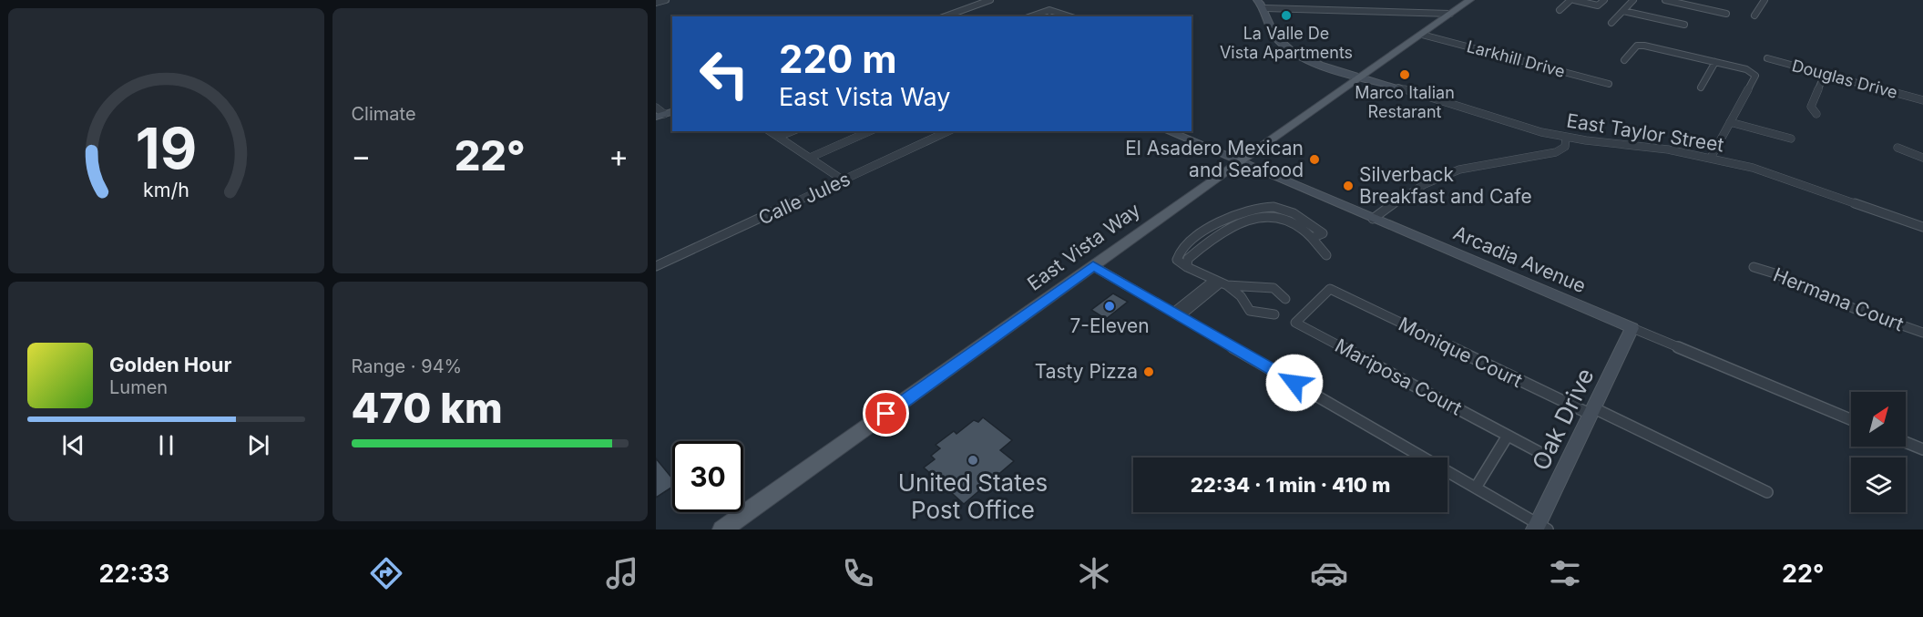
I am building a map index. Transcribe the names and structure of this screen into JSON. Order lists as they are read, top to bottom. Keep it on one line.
{"streets":{"main road":["East Vista Way"],"street":["Larkhill Drive","Douglas Drive","East Taylor Street","Calle Jules","Arcadia Avenue","Hermana Court","Monique Court","Mariposa Court","Oak Drive"]},"crossings":[["Larkhill Drive","East Vista Way"],["East Taylor Street","East Vista Way"],["East Vista Way","Arcadia Avenue"],["Arcadia Avenue","Oak Drive"],["Monique Court","Mariposa Court"],["Monique Court","Oak Drive"]],"places":["La Valle De Vista Apartments","Marco Italian Restarant","El Asadero Mexican and Seafood","Silverback Breakfast and Cafe","7-Eleven","Tasty Pizza","United States Post Office"],"north":"top right","page":{"tile":["Climate",["Range · 94%","470 km"]],"turn":["220 m","East Vista Way"],"heat":["−","22°","+"],"song":["Golden Hour","Lumen"],"limit":"30","trip":"22:34 · 1 min · 410 m","tabs":["22:33","22°"],"gauge":["19","km/h"]}}
